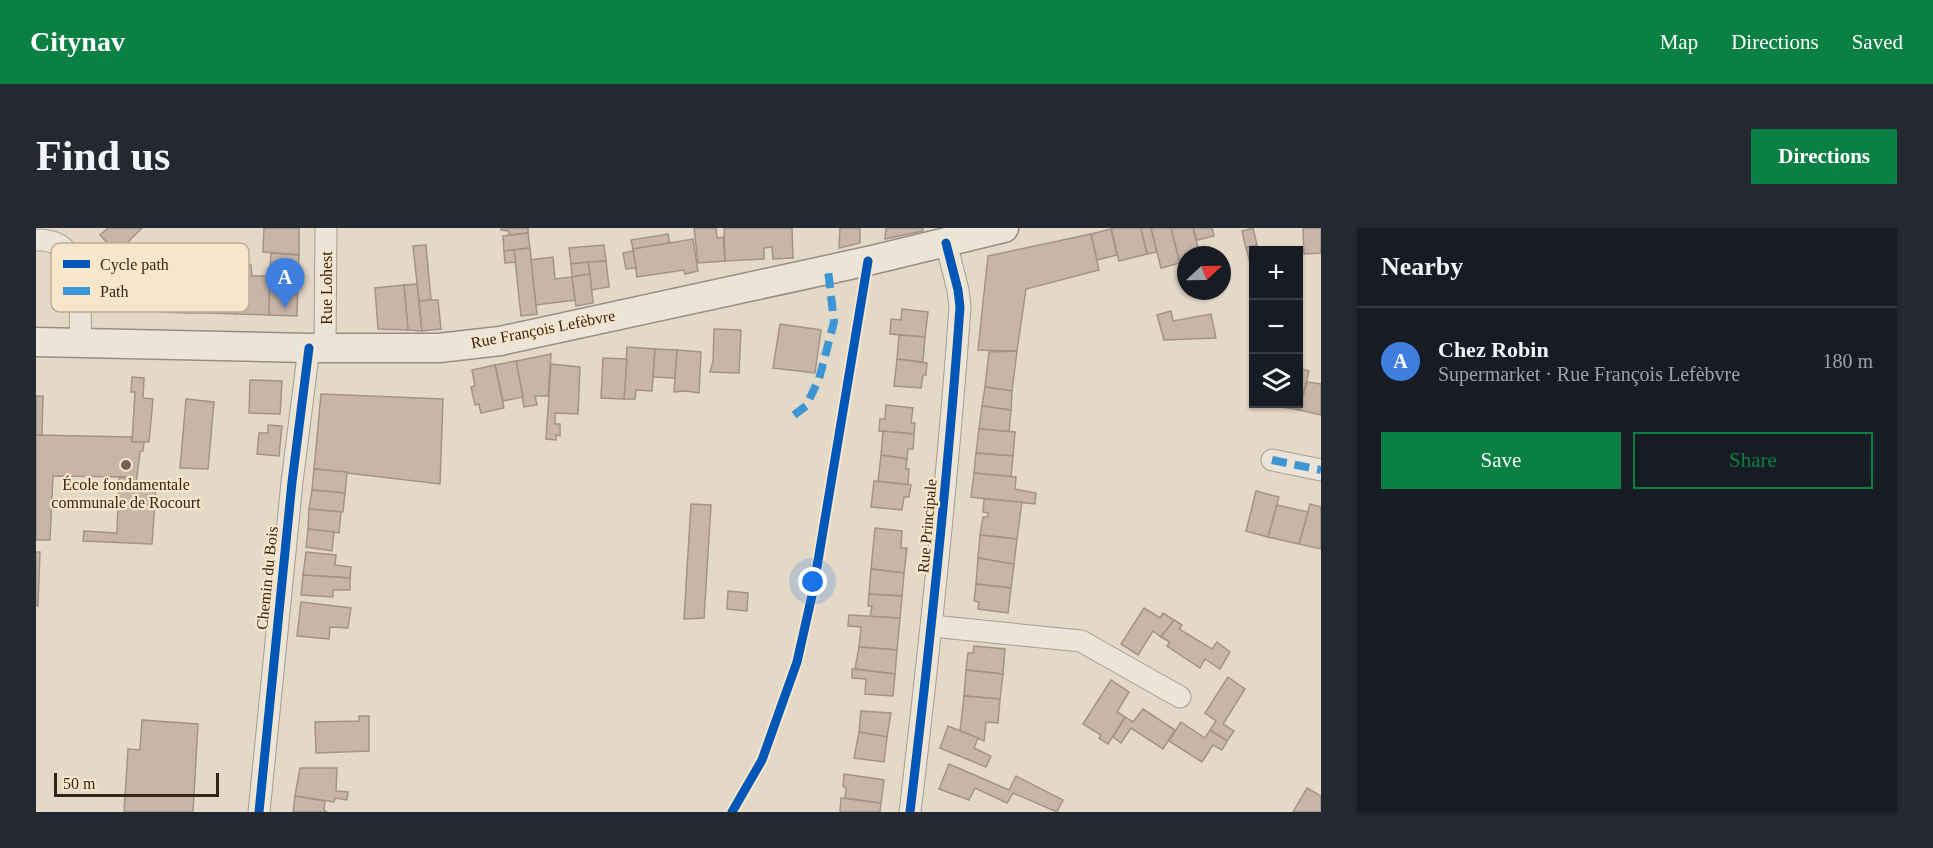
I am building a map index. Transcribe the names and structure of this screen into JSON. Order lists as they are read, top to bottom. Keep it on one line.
{"streets":{"main road":["Rue François Lefèbvre"],"street":["Rue Lohest","Rue Principale","Chemin du Bois"]},"crossings":[["Rue Lohest","Rue François Lefèbvre"],["Rue Lohest","Chemin du Bois"],["Rue François Lefèbvre","Rue Principale"],["Rue François Lefèbvre","Chemin du Bois"]],"places":["École fondamentale communale de Rocourt"],"legend":["Cycle path","Path"],"scale_bar":"50 m","north":"right","page":{"header":"Citynav","nav":["Map","Directions","Saved"],"buttons":["Directions",["Save","Share"]],"title":"Find us","heading":"Nearby","map_buttons":["+","−"],"pins":"A","list":[{"mark":"A","name":"Chez Robin","note":"Supermarket · Rue François Lefèbvre","value":"180 m"}],"scale":"50 m"}}
